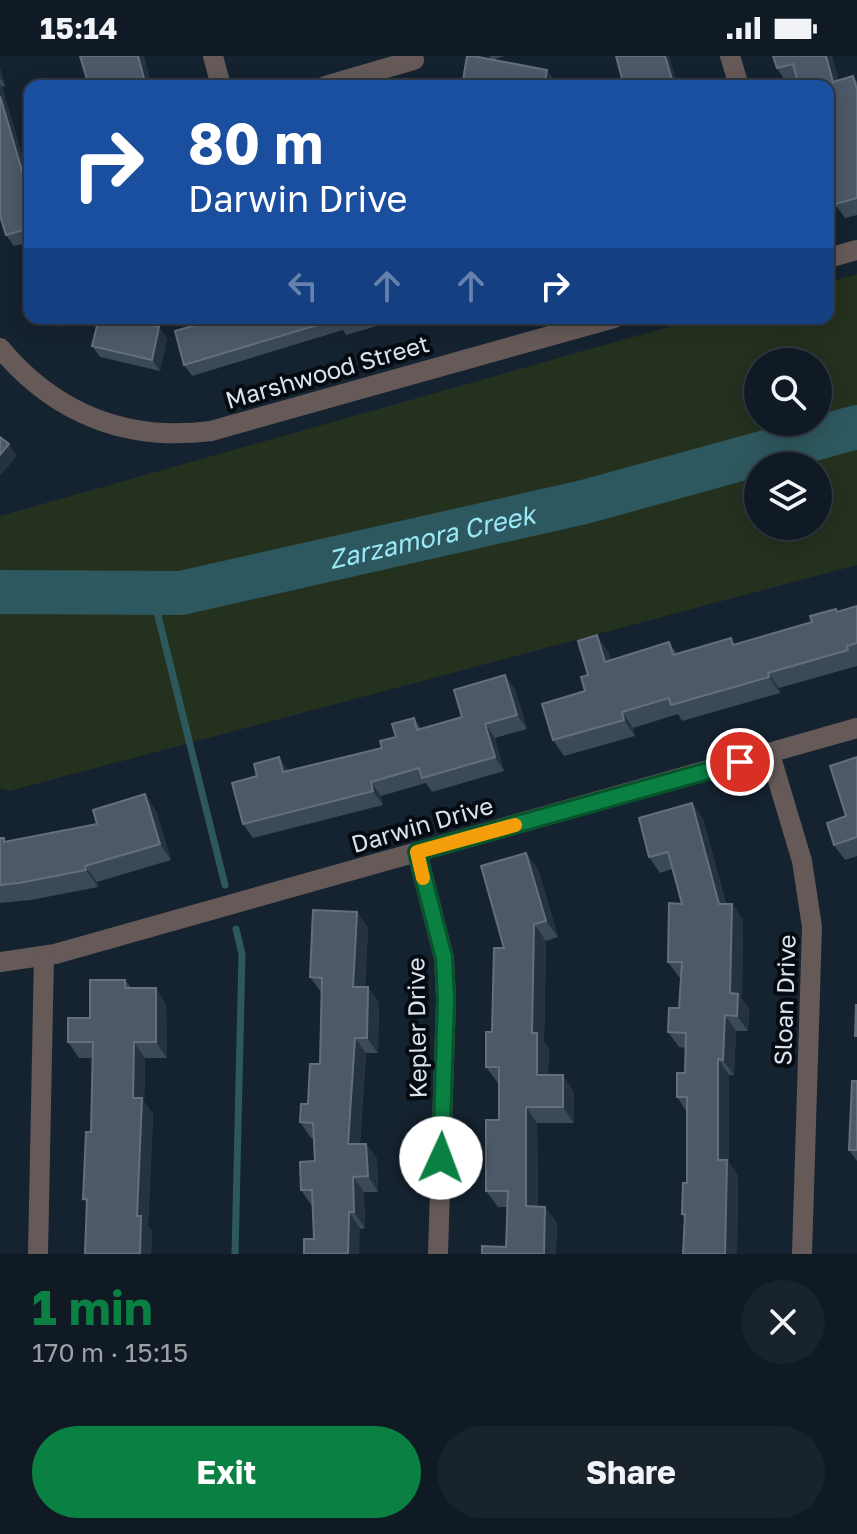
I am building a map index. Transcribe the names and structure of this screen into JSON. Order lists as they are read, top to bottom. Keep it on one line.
{"streets":{"street":["Marshwood Street","Darwin Drive","Sloan Drive","Kepler Drive"]},"crossings":[["Darwin Drive","Sloan Drive"],["Darwin Drive","Kepler Drive"]],"water":["Zarzamora Creek"],"page":{"status":"15:14","turn":["80 m","Darwin Drive"],"heading":["1 min","170 m · 15:15"],"buttons":["Exit","Share"]}}
